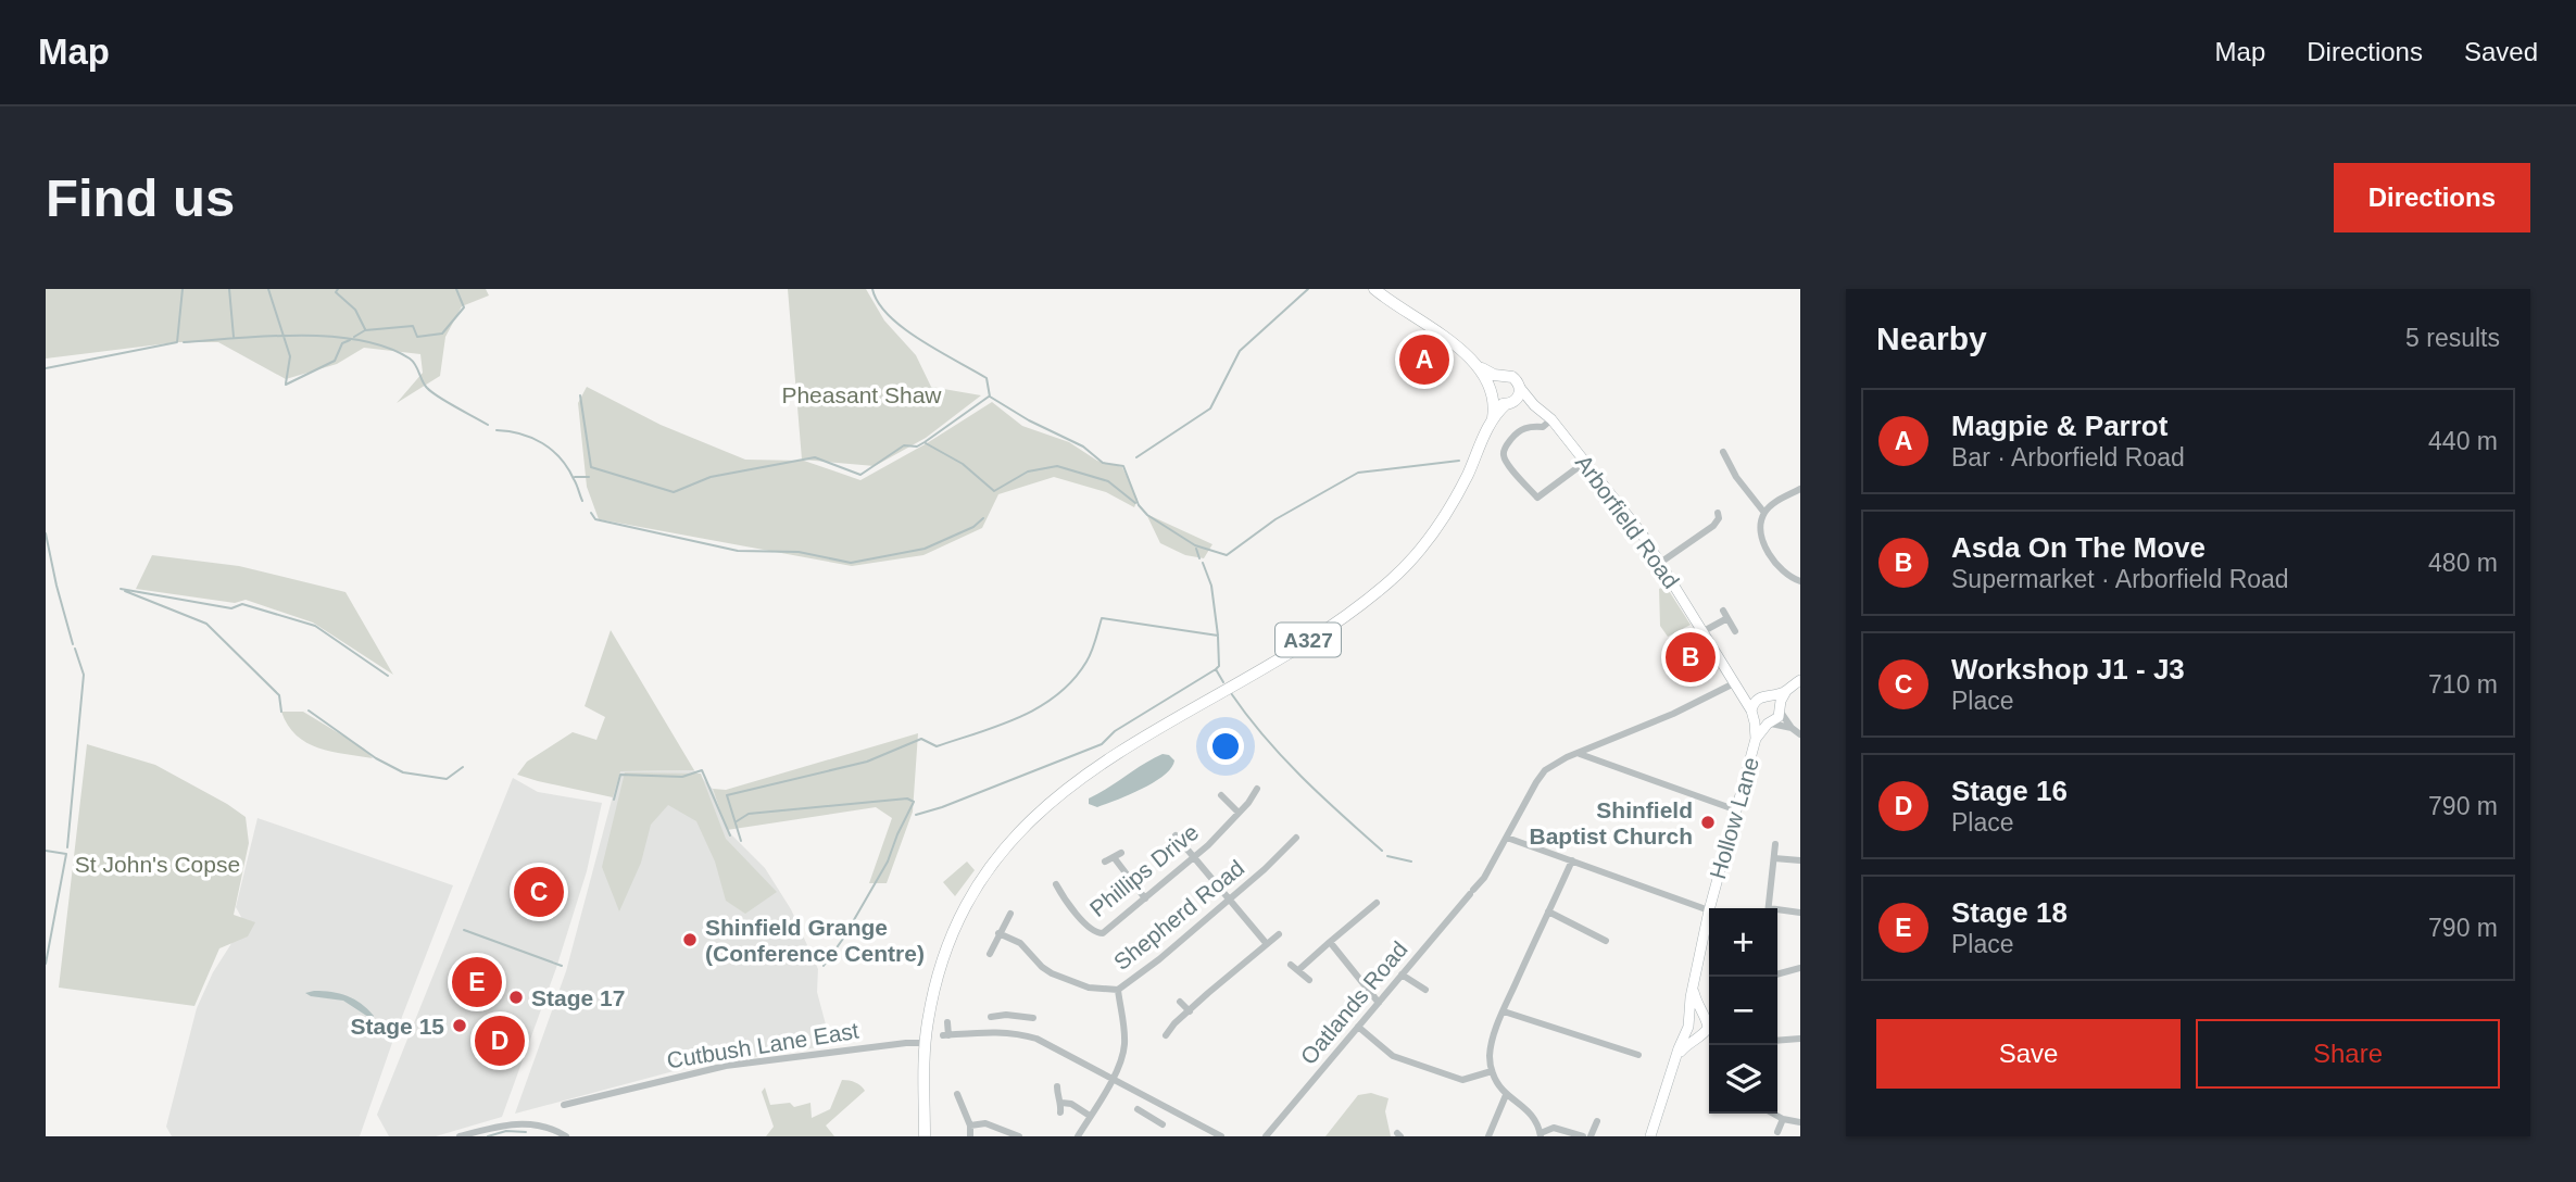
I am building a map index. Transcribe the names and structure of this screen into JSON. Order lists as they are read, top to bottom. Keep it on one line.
{"streets":{"main road":["Arborfield Road","A327","Hollow Lane"],"street":["Phillips Drive","Shepherd Road","Oatlands Road","Cutbush Lane East"]},"crossings":[["Arborfield Road","A327"],["Arborfield Road","Hollow Lane"],["Arborfield Road","Oatlands Road"],["A327","Cutbush Lane East"]],"parks":["Pheasant Shaw","St John's Copse"],"places":["Shinfield Baptist Church","Shinfield Grange (Conference Centre)","Stage 17","Stage 15"],"page":{"header":"Map","nav":["Map","Directions","Saved"],"buttons":["Directions",["Save","Share"]],"title":"Find us","heading":["Nearby","5 results"],"pins":["A","B","C","E","D"],"list":[{"mark":"A","name":"Magpie & Parrot","note":"Bar · Arborfield Road","value":"440 m"},{"mark":"B","name":"Asda On The Move","note":"Supermarket · Arborfield Road","value":"480 m"},{"mark":"C","name":"Workshop J1 - J3","note":"Place","value":"710 m"},{"mark":"D","name":"Stage 16","note":"Place","value":"790 m"},{"mark":"E","name":"Stage 18","note":"Place","value":"790 m"}],"map_buttons":["+","−"]}}
